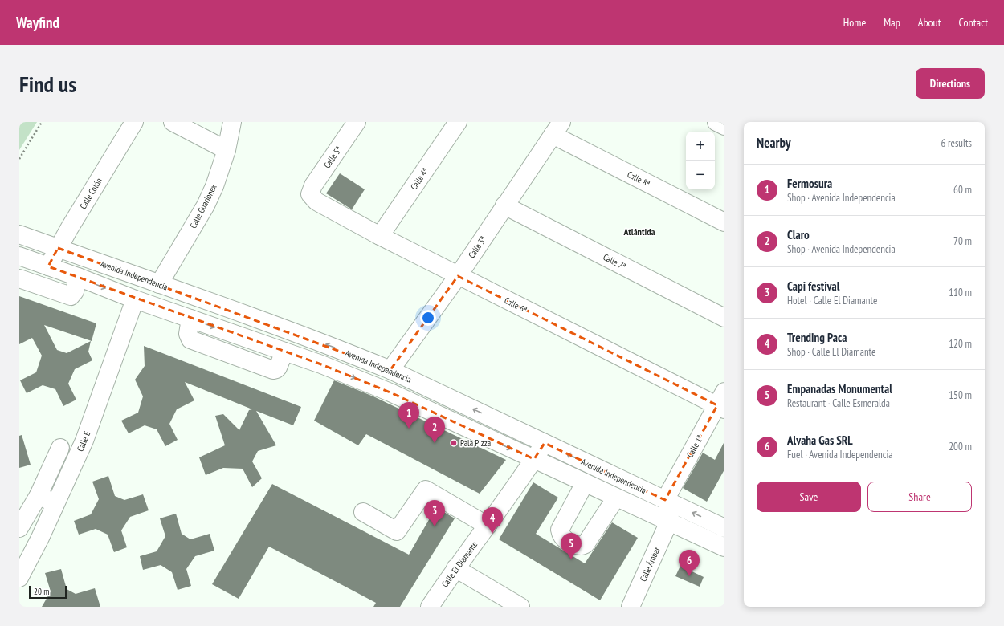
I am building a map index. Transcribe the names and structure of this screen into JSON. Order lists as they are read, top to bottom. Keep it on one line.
{"streets":{"street":["Calle 5ª","Calle 4ª","Calle 8ª","Calle Colón","Calle Guarionex","Calle 3ª","Calle 7ª","Avenida Independencia","Calle 6ª","Calle E","Calle 1ª","Calle El Diamante","Calle Ámbar"]},"crossings":[["Calle 5ª","Calle 6ª"],["Calle 4ª","Calle 6ª"],["Calle 8ª","Calle 3ª"],["Calle Colón","Avenida Independencia"],["Calle Guarionex","Avenida Independencia"],["Calle 3ª","Calle 7ª"],["Calle 3ª","Avenida Independencia"],["Calle 3ª","Calle 6ª"],["Avenida Independencia","Calle E"],["Avenida Independencia","Calle 1ª"],["Avenida Independencia","Calle El Diamante"],["Avenida Independencia","Calle Ámbar"],["Calle 6ª","Calle 1ª"]],"districts":["Atlántida"],"places":["Pala Pizza"],"scale_bar":"20 m","page":{"header":"Wayfind","nav":["Home","Map","About","Contact"],"buttons":["Directions",["Save","Share"]],"title":"Find us","heading":["Nearby","6 results"],"map_buttons":["+","−"],"list":[{"mark":"1","name":"Fermosura","note":"Shop · Avenida Independencia","value":"60 m"},{"mark":"2","name":"Claro","note":"Shop · Avenida Independencia","value":"70 m"},{"mark":"3","name":"Capi festival","note":"Hotel · Calle El Diamante","value":"110 m"},{"mark":"4","name":"Trending Paca","note":"Shop · Calle El Diamante","value":"120 m"},{"mark":"5","name":"Empanadas Monumental","note":"Restaurant · Calle Esmeralda","value":"150 m"},{"mark":"6","name":"Alvaha Gas SRL","note":"Fuel · Avenida Independencia","value":"200 m"}],"pins":["1","2","3","4","5","6"],"scale":"20 m"}}
